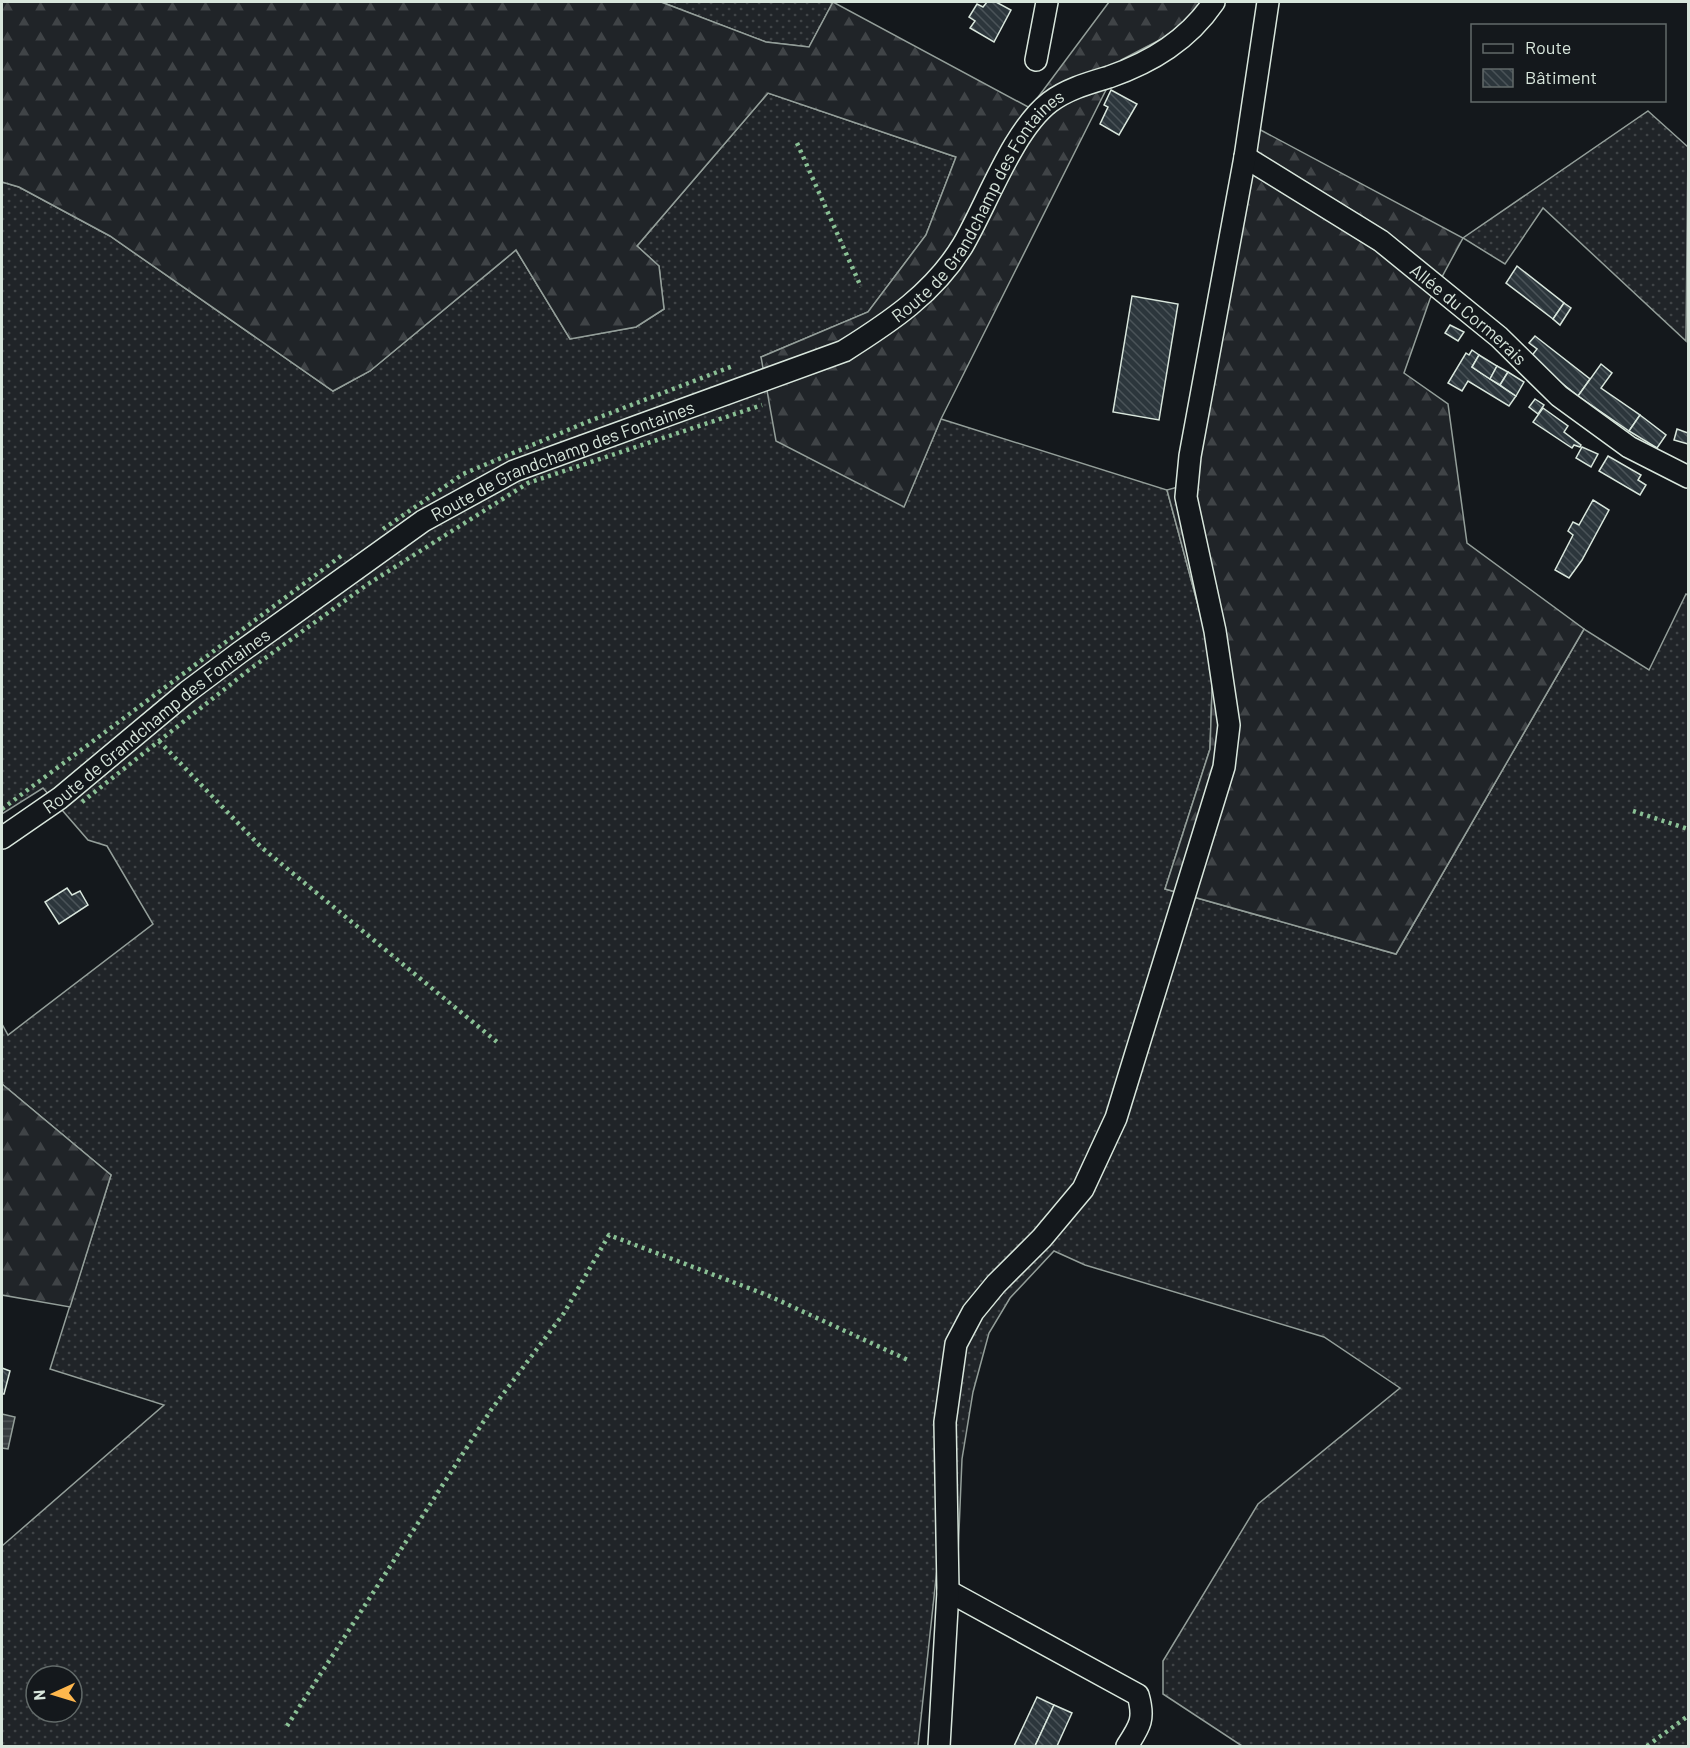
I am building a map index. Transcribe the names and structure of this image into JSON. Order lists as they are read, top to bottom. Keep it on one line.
{"streets":{"street":["Route de Grandchamp des Fontaines","Allée du Cormerais"]},"legend":["Route","Bâtiment"],"north":"left"}
